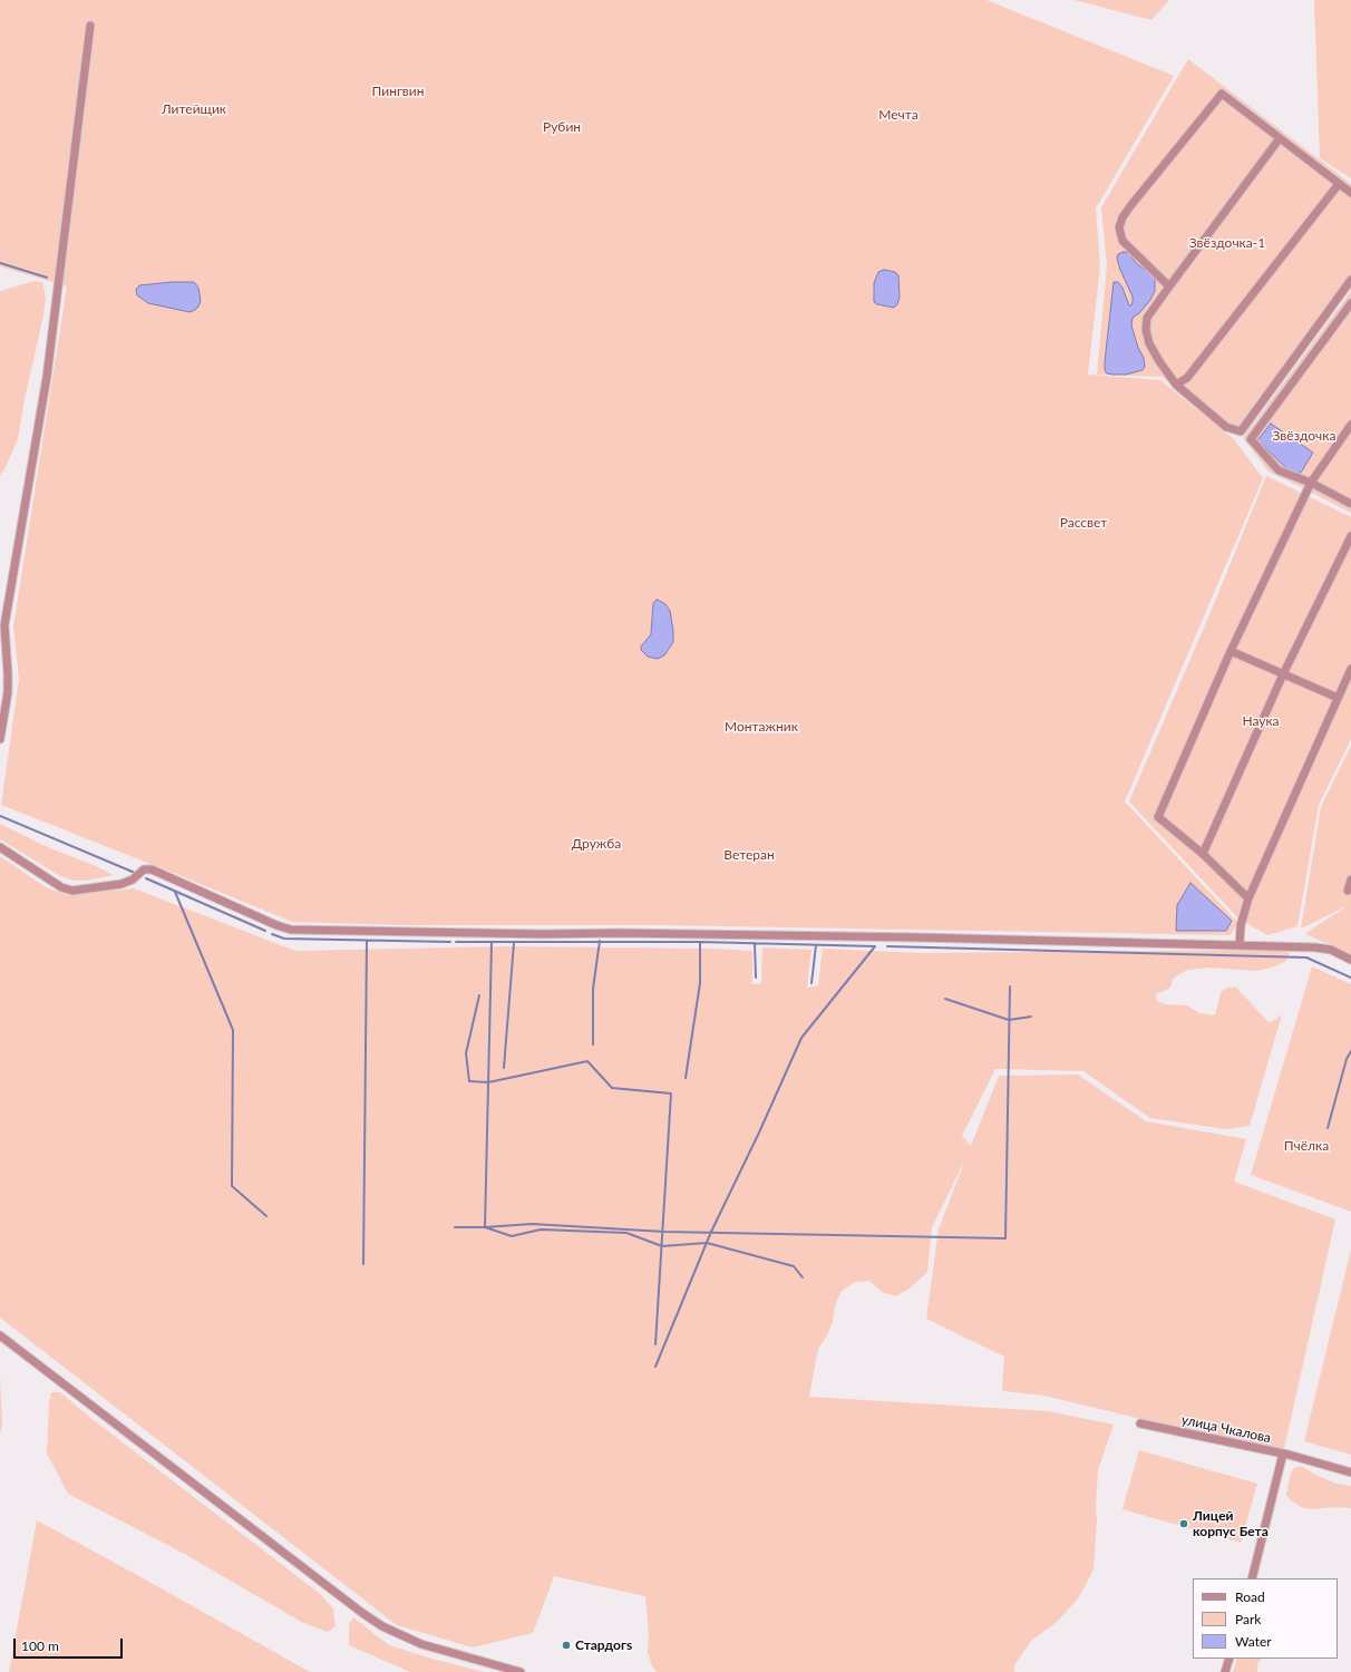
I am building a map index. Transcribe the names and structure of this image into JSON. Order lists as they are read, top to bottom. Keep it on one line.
{"streets":{"street":["улица Чкалова"]},"parks":["Пингвин","Литейщик","Мечта","Рубин","Звёздочка-1","Звёздочка","Рассвет","Наука","Монтажник","Дружба","Ветеран","Пчёлка"],"places":["Лицей корпус Бета","Стардогs"],"legend":["Road","Park","Water"],"scale_bar":"100 m"}
